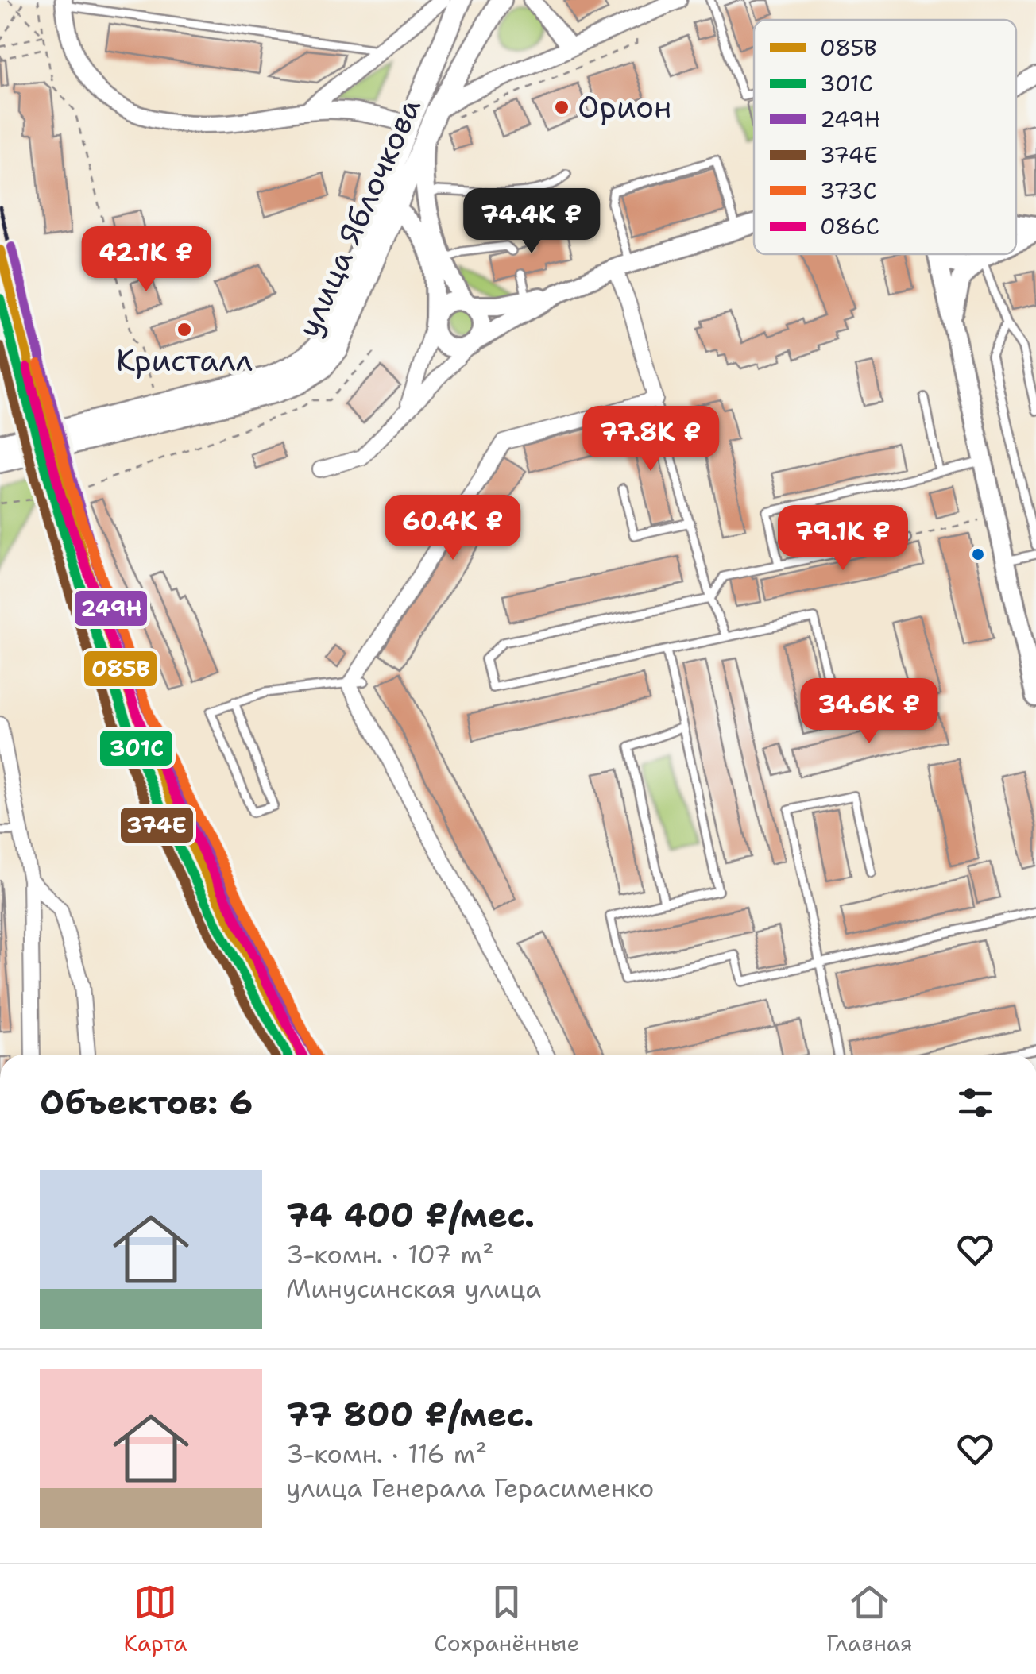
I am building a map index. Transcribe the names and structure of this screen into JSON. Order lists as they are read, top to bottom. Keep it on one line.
{"streets":{"main road":["улица Яблочкова"]},"places":["Орион","Кристалл"],"lines":["transit line 249Н","transit line 085В","transit line 301С","transit line 374Е","transit line 373C","transit line 086С"],"legend":["085В","301С","249Н","374Е","373C","086С"],"page":{"price":["74.4K ₽","42.1K ₽","77.8K ₽","60.4K ₽","79.1K ₽","34.6K ₽"],"heading":"Объектов: 6","list":[{"name":"74 400 ₽/мес.","note":"3-комн. · 107 m² · Минусинская улица"},{"name":"77 800 ₽/мес.","note":"3-комн. · 116 m² · улица Генерала Герасименко"}],"tabs":["Карта","Сохранённые","Главная"]}}
